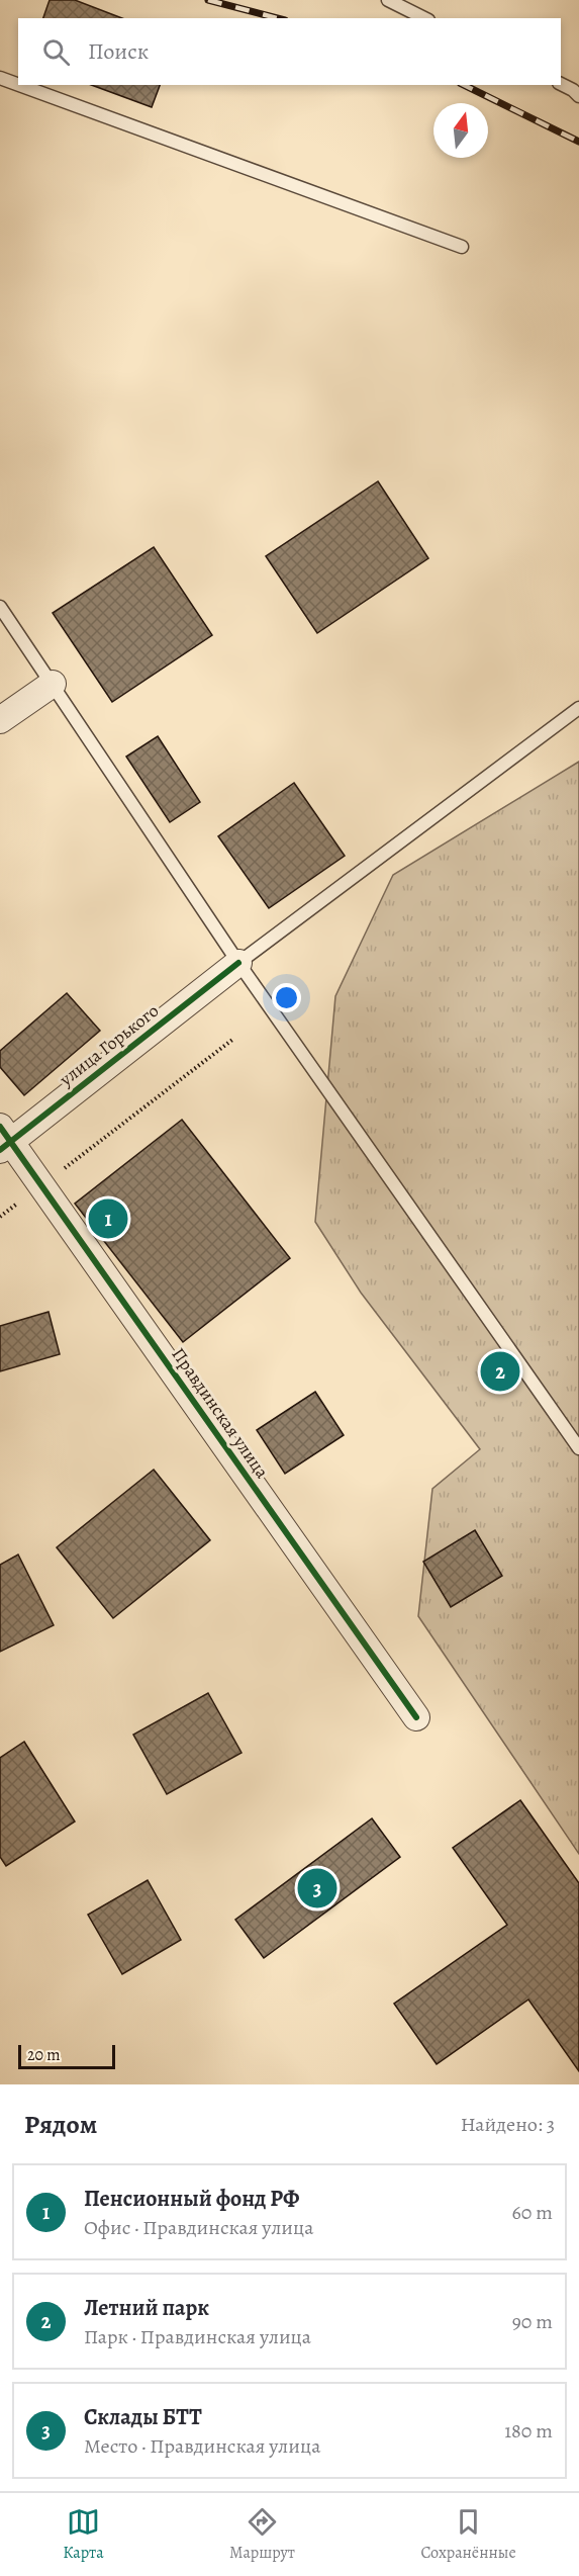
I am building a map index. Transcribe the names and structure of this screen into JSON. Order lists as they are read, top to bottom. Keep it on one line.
{"streets":{"street":["улица Горького","Правдинская улица"]},"crossings":[["улица Горького","Правдинская улица"]],"scale_bar":"20 m","north":"top","page":{"search":"Поиск","pins":["1","2","3"],"scale":"20 m","heading":["Рядом","Найдено: 3"],"list":[{"mark":"1","name":"Пенсионный фонд РФ","note":"Офис · Правдинская улица","value":"60 m"},{"mark":"2","name":"Летний парк","note":"Парк · Правдинская улица","value":"90 m"},{"mark":"3","name":"Склады БТТ","note":"Место · Правдинская улица","value":"180 m"}],"nav":["Карта","Маршрут","Сохранённые"]}}
